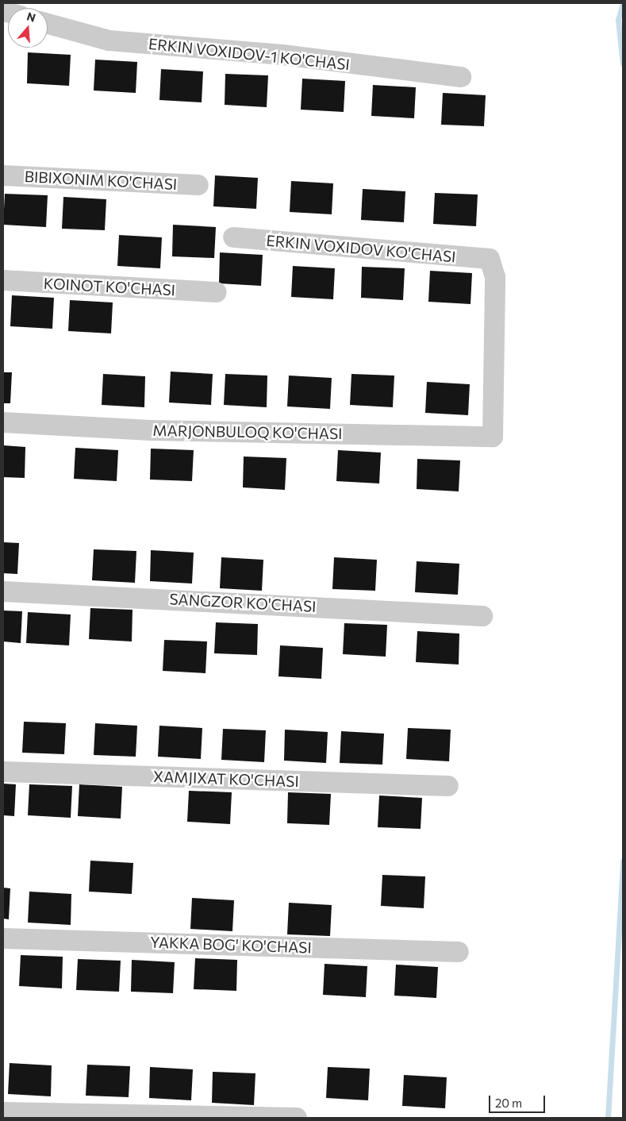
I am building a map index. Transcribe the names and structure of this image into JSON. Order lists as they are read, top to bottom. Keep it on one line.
{"streets":{"street":["ERKIN VOXIDOV-1 KO'CHASI","BIBIXONIM KO'CHASI","ERKIN VOXIDOV KO'CHASI","KOINOT KO'CHASI","MARJONBULOQ KO'CHASI","SANGZOR KO'CHASI","XAMJIXAT KO'CHASI","YAKKA BOG' KO'CHASI"]},"crossings":[["ERKIN VOXIDOV KO'CHASI","MARJONBULOQ KO'CHASI"]],"scale_bar":"20 m","north":"top"}
